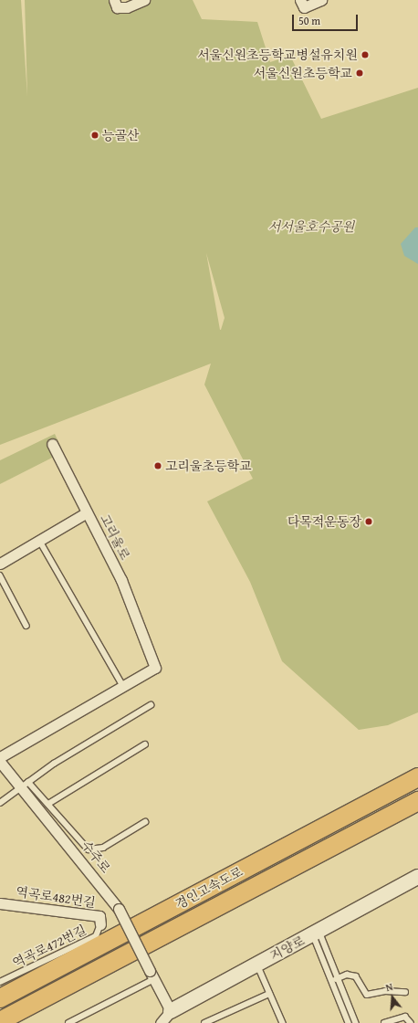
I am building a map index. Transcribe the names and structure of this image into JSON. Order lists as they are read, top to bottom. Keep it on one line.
{"streets":{"highway":["경인고속도로"],"street":["고리울로","수주로","역곡로482번길","지양로"],"lane":["역곡로472번길"]},"crossings":[["수주로","지양로"],["역곡로482번길","역곡로472번길"]],"parks":["서서울호수공원"],"places":["서울신원초등학교병설유치원","서울신원초등학교","능골산","고리울초등학교","다목적운동장"],"scale_bar":"50 m","north":"top"}
